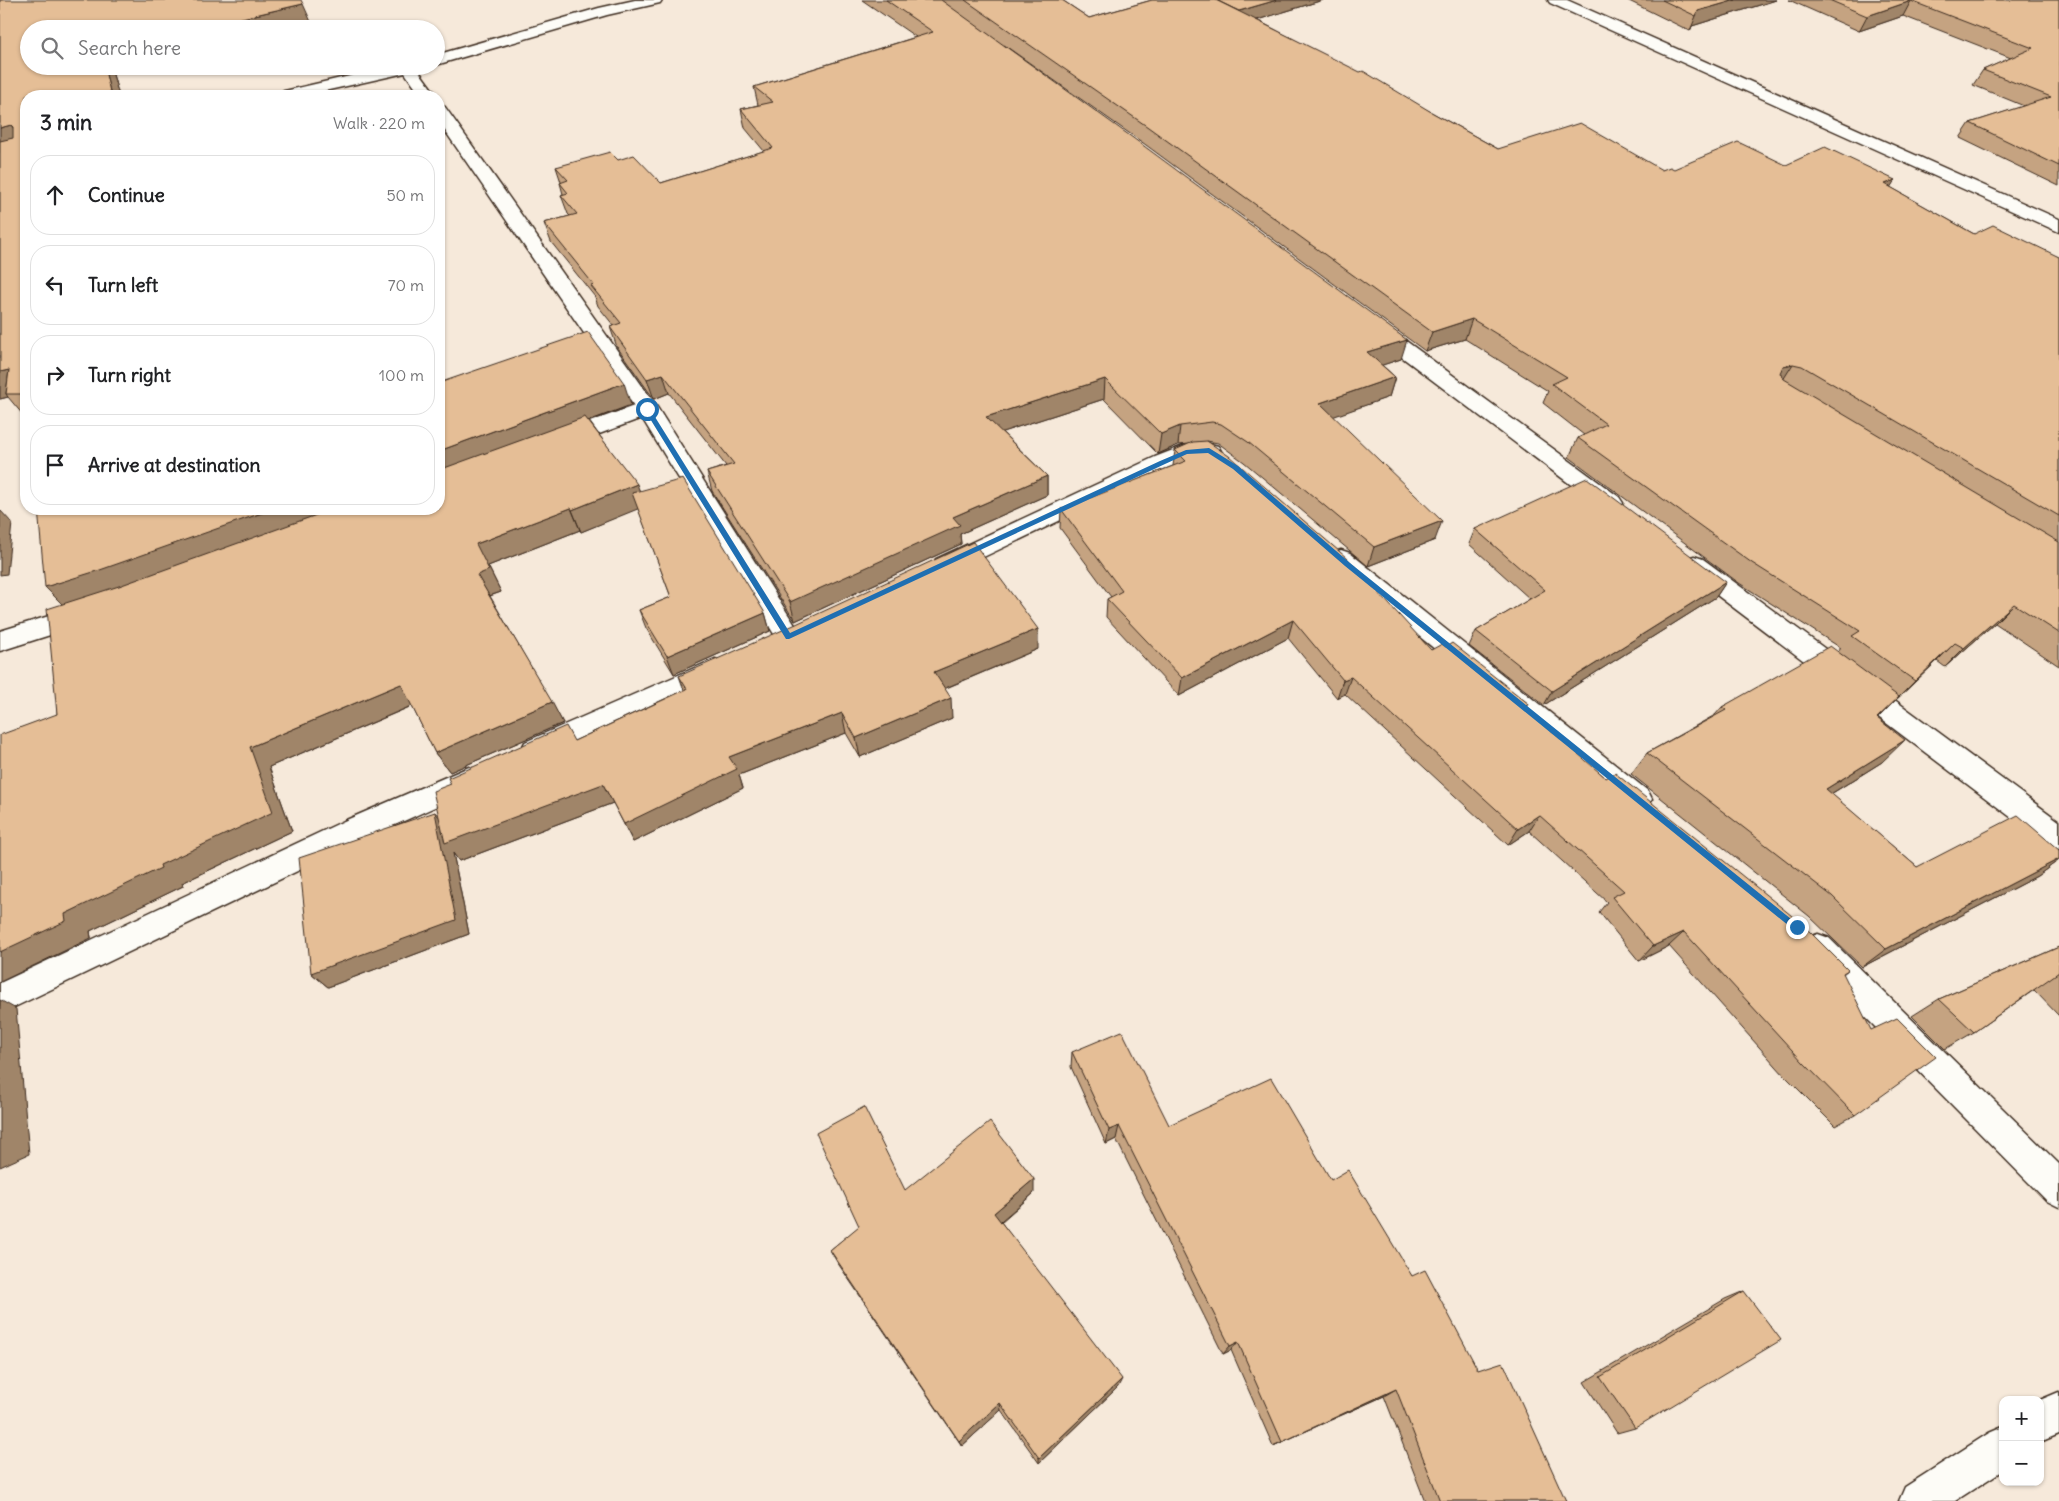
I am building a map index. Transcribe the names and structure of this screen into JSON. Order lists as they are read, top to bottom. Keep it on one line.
{"page":{"search":"Search here","heading":["3 min","Walk · 220 m"],"list":[["Continue","50 m"],["Turn left","70 m"],["Turn right","100 m"],"Arrive at destination"],"map_buttons":["+","−"]}}
